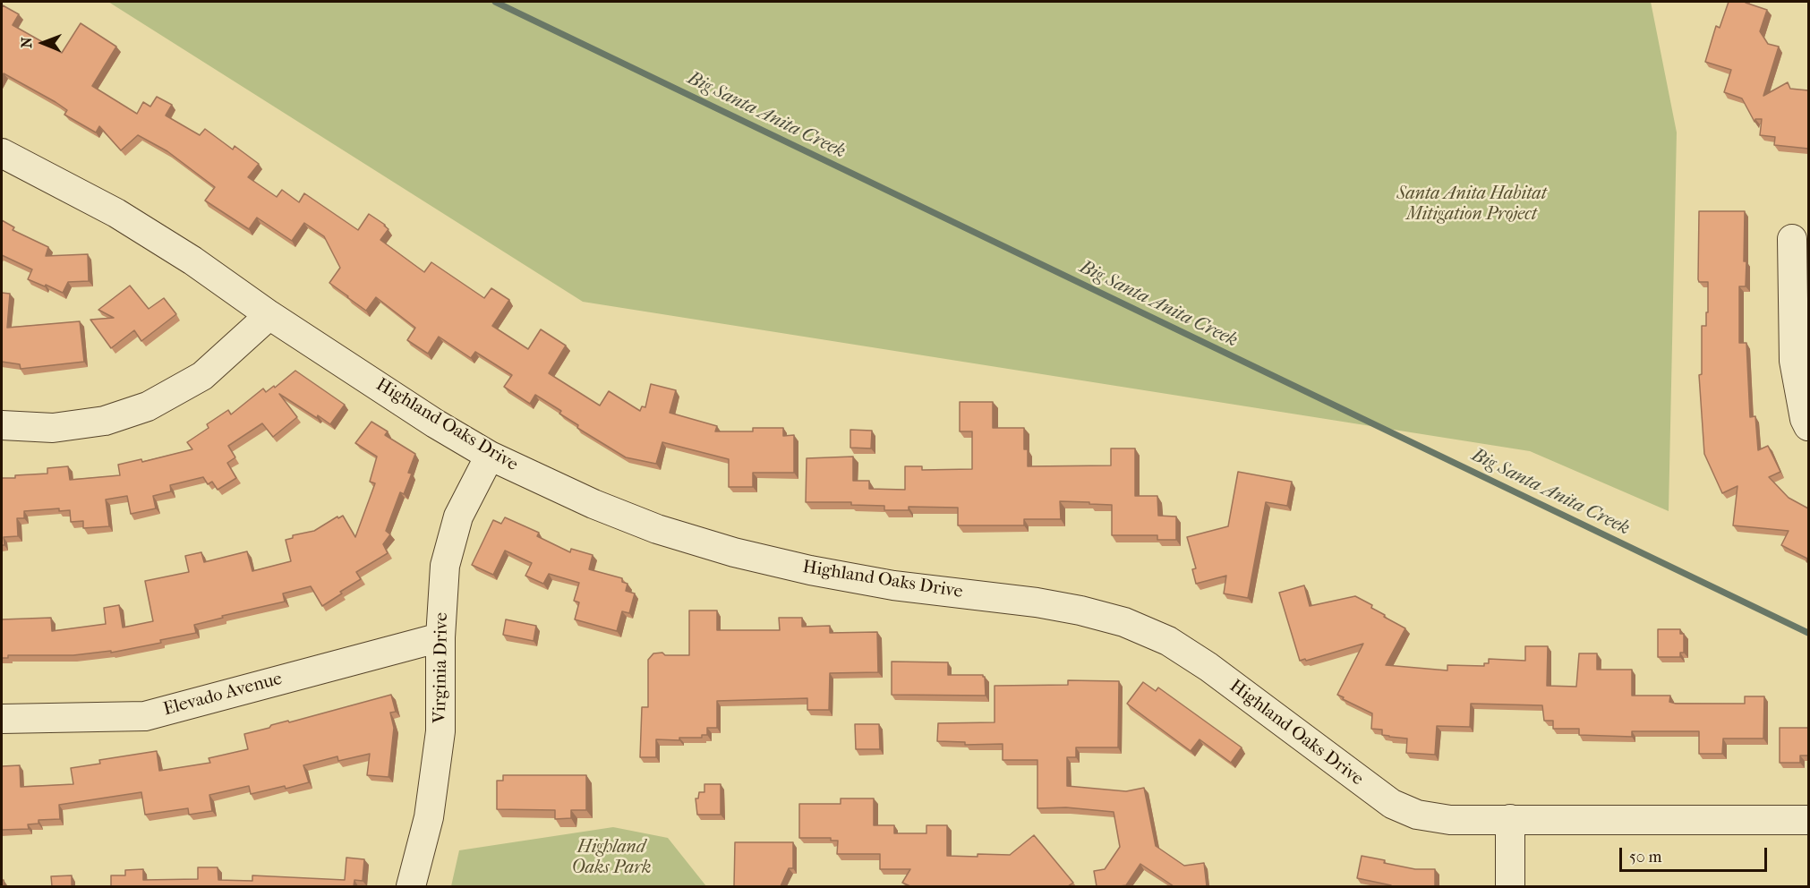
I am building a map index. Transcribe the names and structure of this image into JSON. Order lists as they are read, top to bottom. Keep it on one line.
{"streets":{"street":["Highland Oaks Drive","Virginia Drive","Elevado Avenue"]},"crossings":[["Highland Oaks Drive","Virginia Drive"],["Virginia Drive","Elevado Avenue"]],"water":["Big Santa Anita Creek"],"parks":["Santa Anita Habitat Mitigation Project","Highland Oaks Park"],"scale_bar":"50 m","north":"left"}
